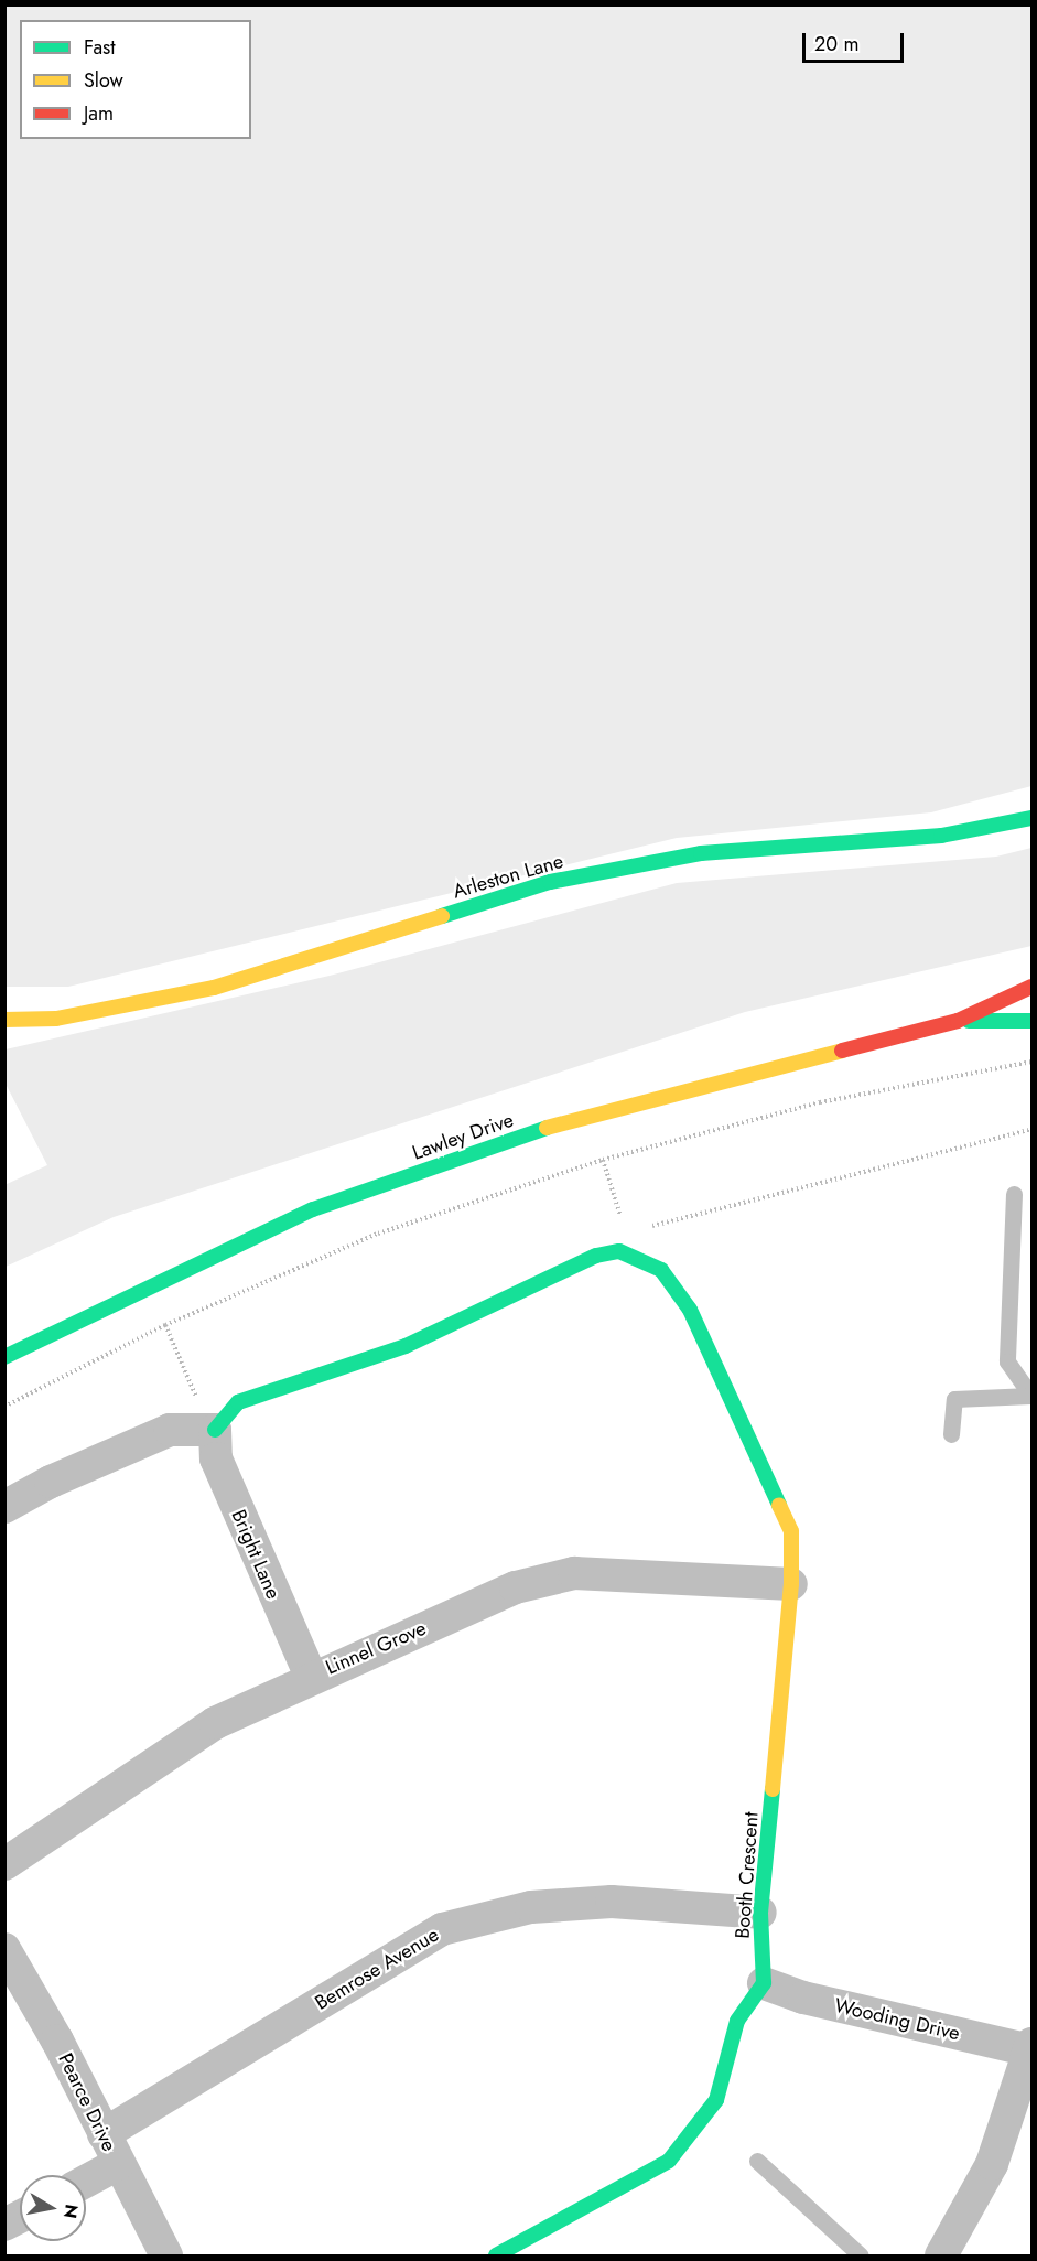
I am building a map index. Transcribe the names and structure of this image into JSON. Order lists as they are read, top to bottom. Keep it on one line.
{"streets":{"street":["Arleston Lane","Lawley Drive","Bright Lane","Linnel Grove","Booth Crescent","Bemrose Avenue","Wooding Drive","Pearce Drive"]},"crossings":[["Bright Lane","Linnel Grove"],["Linnel Grove","Booth Crescent"],["Booth Crescent","Bemrose Avenue"],["Booth Crescent","Wooding Drive"],["Bemrose Avenue","Pearce Drive"]],"legend":["Fast","Slow","Jam"],"scale_bar":"20 m","north":"right"}
